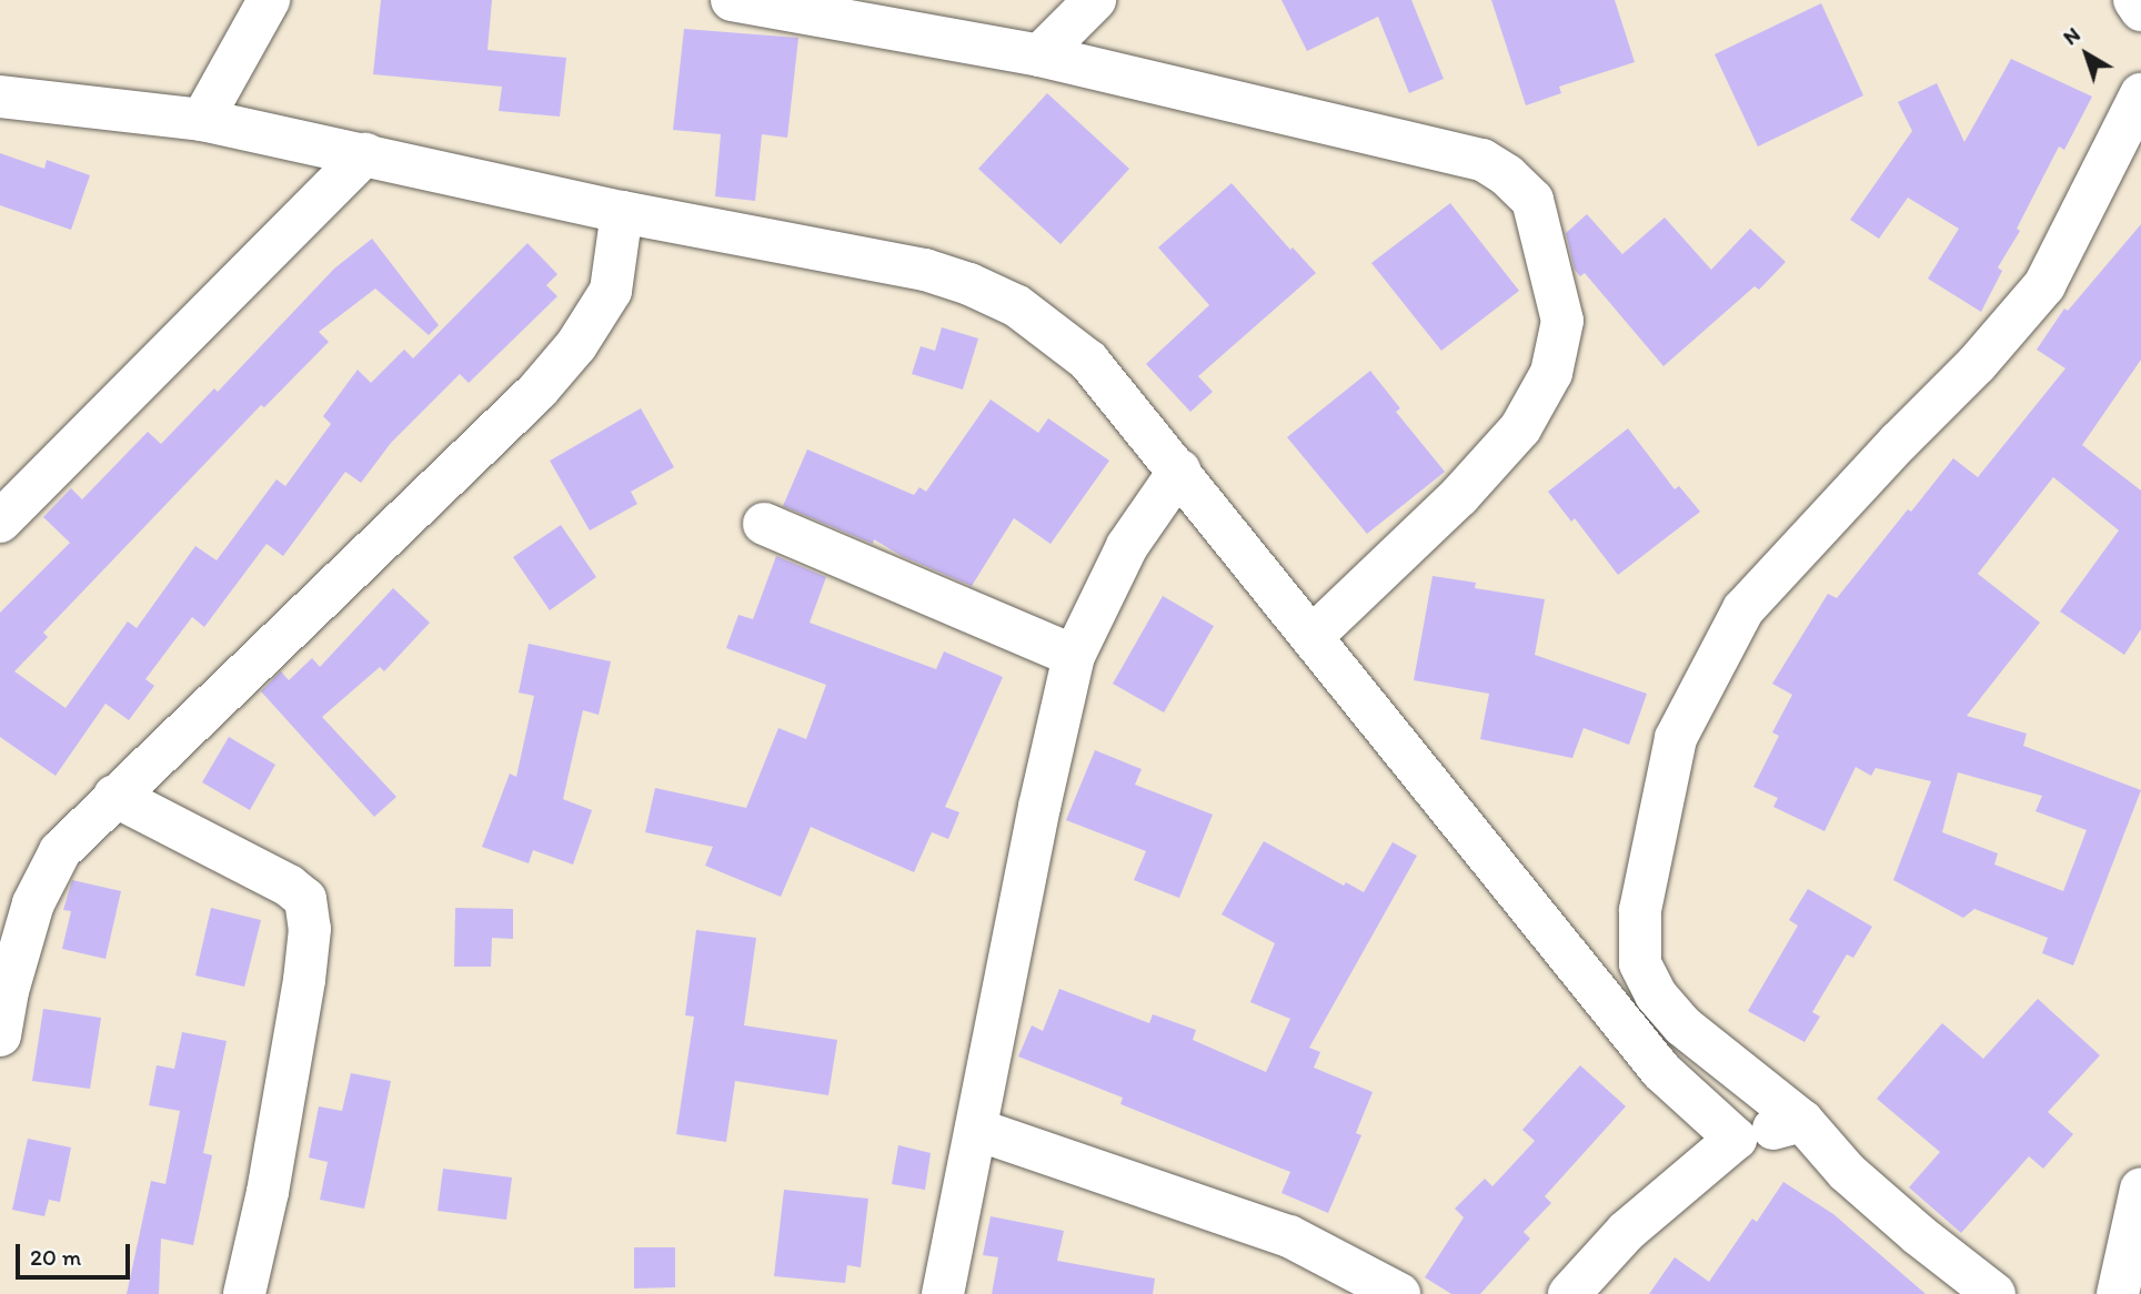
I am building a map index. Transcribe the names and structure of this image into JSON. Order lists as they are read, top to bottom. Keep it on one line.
{"scale_bar":"20 m","north":"top left"}
